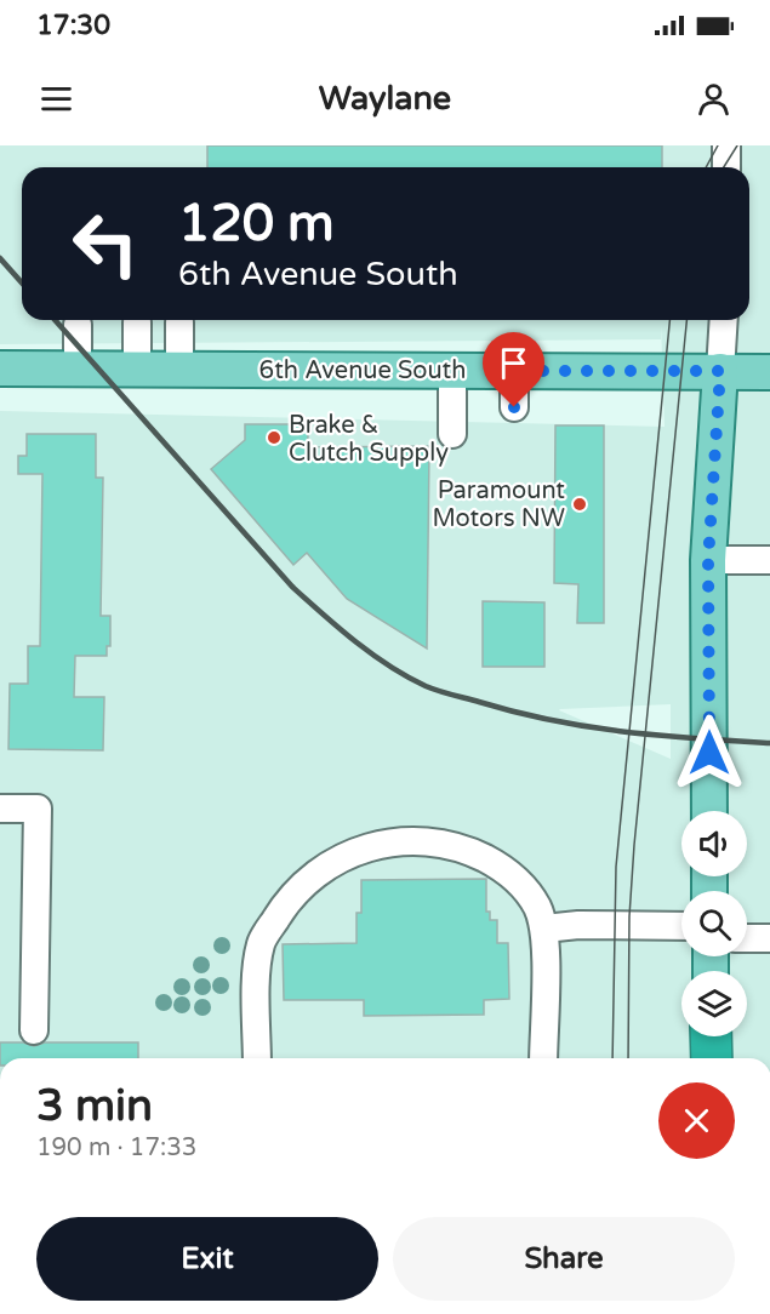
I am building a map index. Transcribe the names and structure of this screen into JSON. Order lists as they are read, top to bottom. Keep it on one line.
{"streets":{"main road":["6th Avenue South"]},"places":["Brake & Clutch Supply","Paramount Motors NW"],"page":{"status":"17:30","header":"Waylane","turn":["120 m","6th Avenue South"],"heading":["3 min","190 m · 17:33"],"buttons":["Exit","Share"]}}
